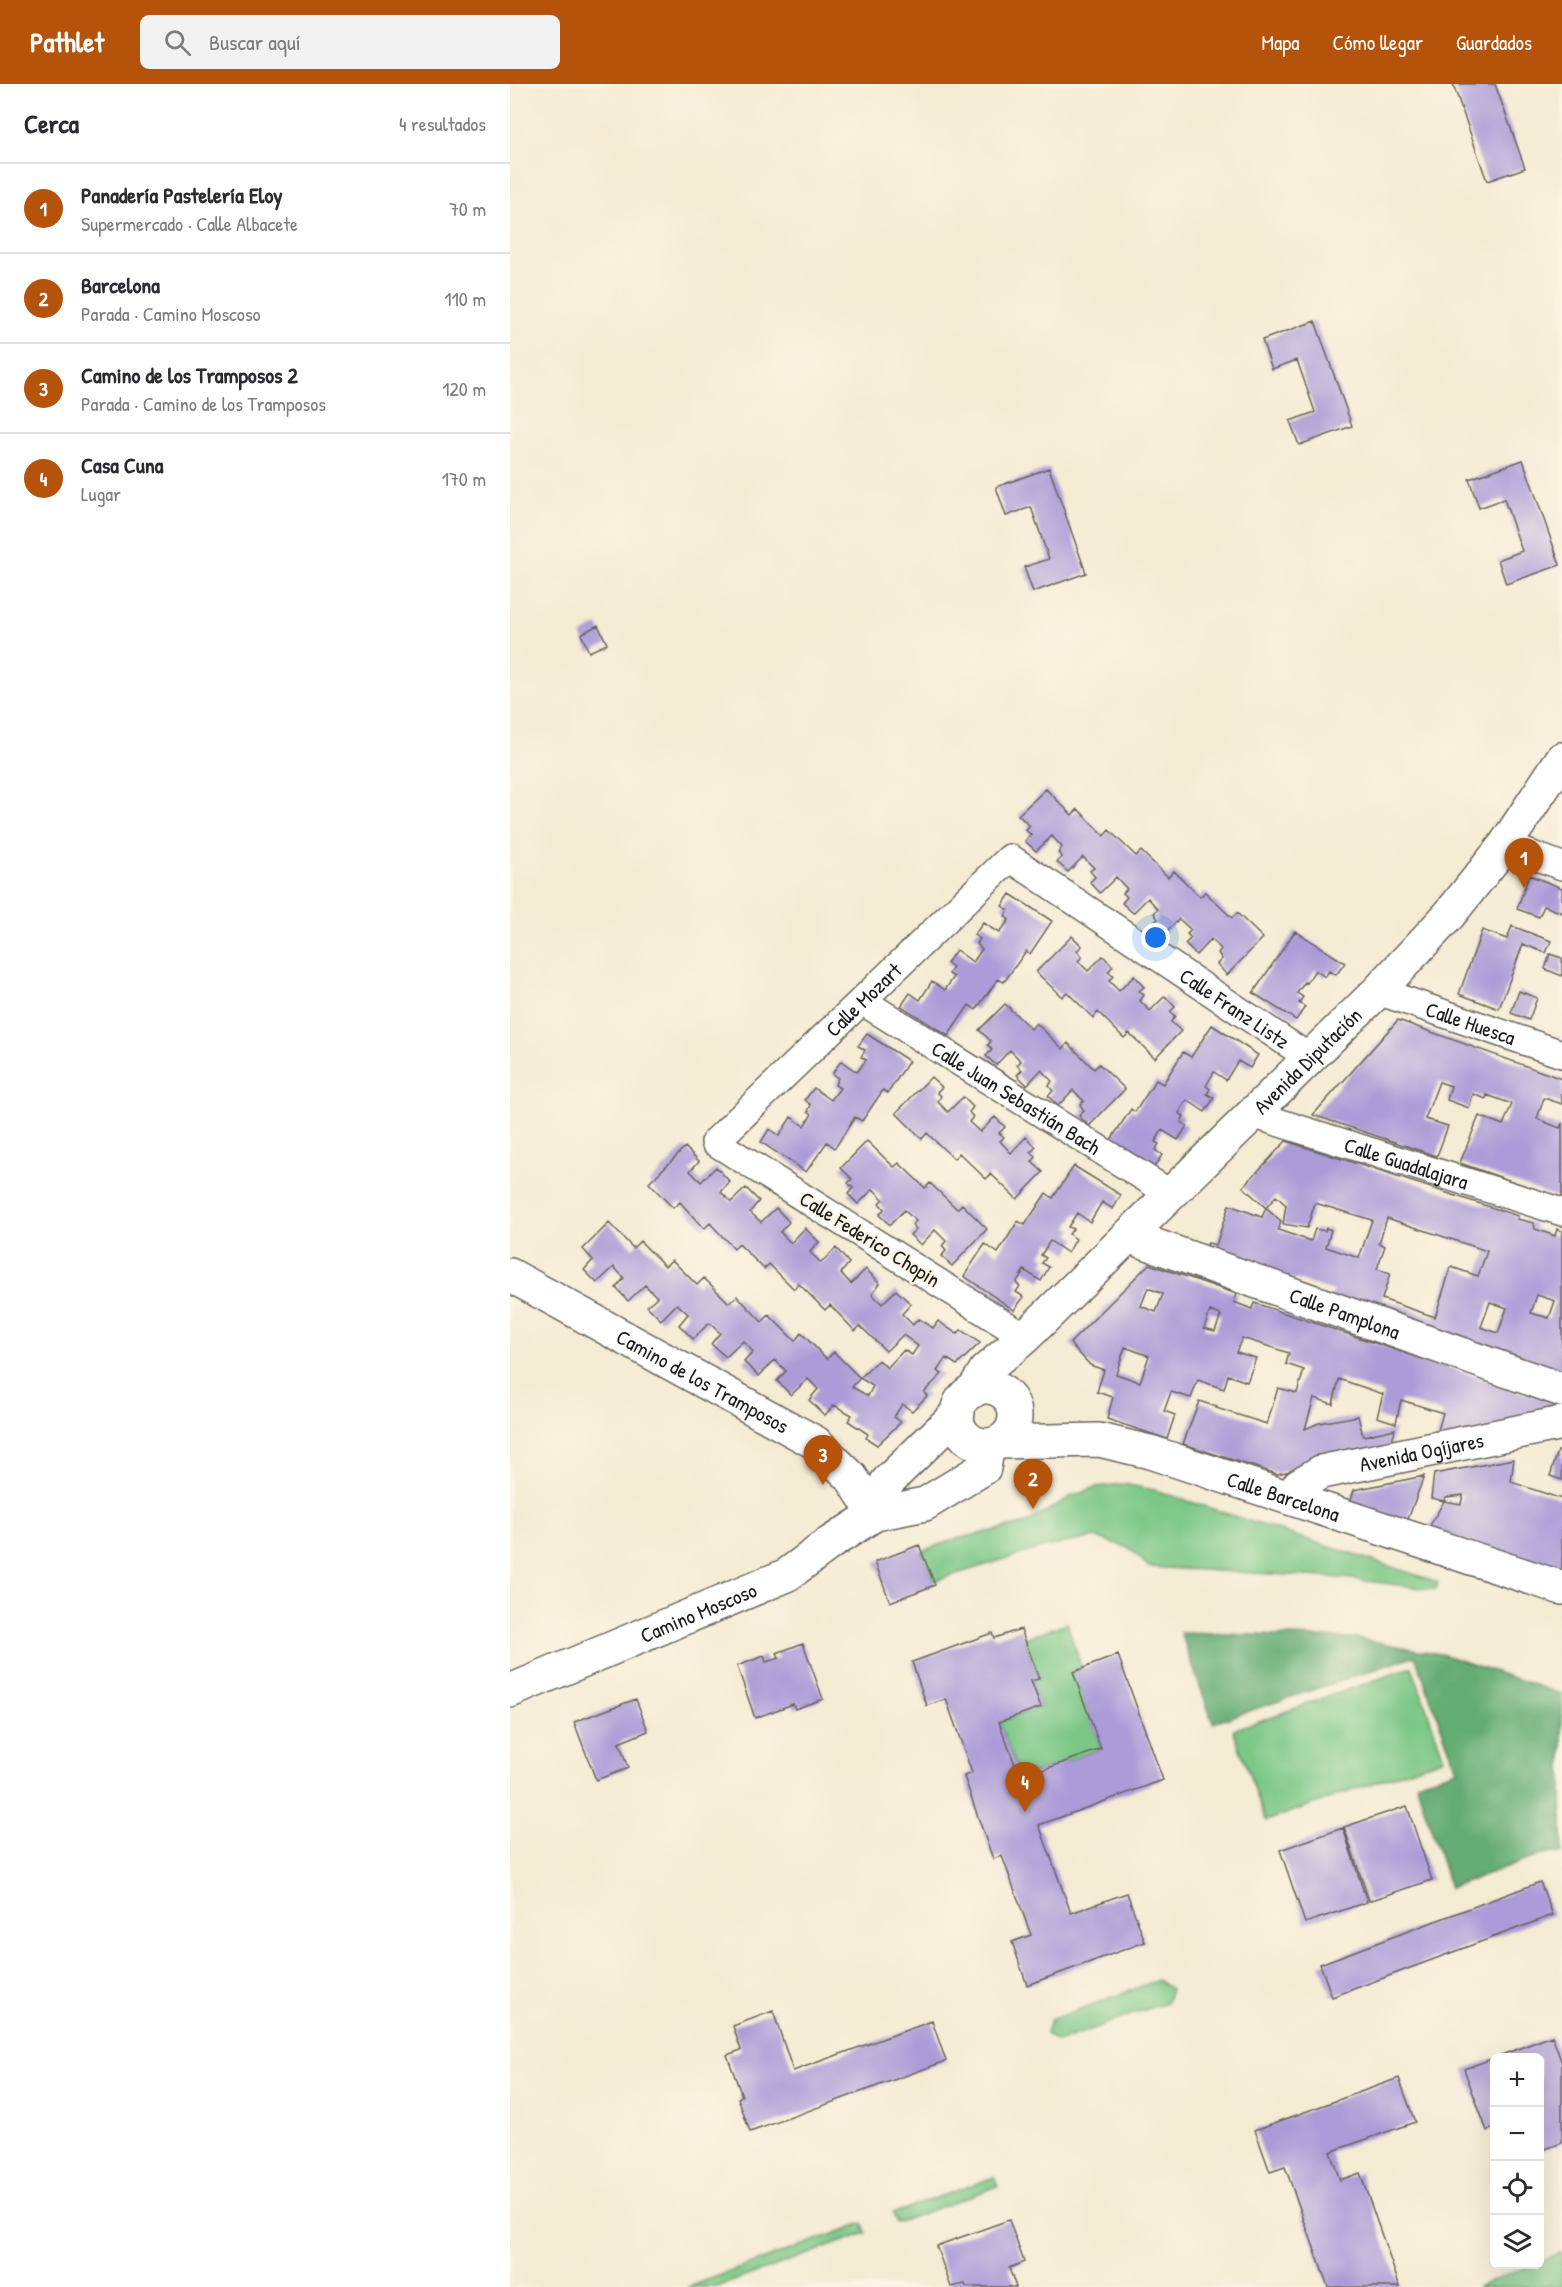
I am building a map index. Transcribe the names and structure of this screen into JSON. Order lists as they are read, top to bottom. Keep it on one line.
{"streets":{"street":["Calle Mozart","Calle Franz Listz","Calle Huesca","Avenida Diputación","Calle Juan Sebastián Bach","Calle Guadalajara","Calle Federico Chopin","Calle Pamplona","Camino de los Tramposos","Avenida Ogíjares","Calle Barcelona","Camino Moscoso"]},"crossings":[["Calle Mozart","Calle Franz Listz"],["Calle Mozart","Calle Juan Sebastián Bach"],["Calle Mozart","Calle Federico Chopin"],["Calle Franz Listz","Avenida Diputación"],["Calle Huesca","Avenida Diputación"],["Avenida Diputación","Calle Juan Sebastián Bach"],["Avenida Diputación","Calle Guadalajara"],["Avenida Diputación","Calle Federico Chopin"],["Avenida Diputación","Calle Pamplona"],["Avenida Diputación","Calle Barcelona"],["Avenida Diputación","Camino Moscoso"],["Camino de los Tramposos","Camino Moscoso"],["Avenida Ogíjares","Calle Barcelona"],["Calle Barcelona","Camino Moscoso"]],"page":{"header":"Pathlet","search":"Buscar aquí","nav":["Mapa","Cómo llegar","Guardados"],"heading":["Cerca","4 resultados"],"list":[{"mark":"1","name":"Panadería Pastelería Eloy","note":"Supermercado · Calle Albacete","value":"70 m"},{"mark":"2","name":"Barcelona","note":"Parada · Camino Moscoso","value":"110 m"},{"mark":"3","name":"Camino de los Tramposos 2","note":"Parada · Camino de los Tramposos","value":"120 m"},{"mark":"4","name":"Casa Cuna","note":"Lugar","value":"170 m"}],"pins":["1","3","2","4"],"map_buttons":["+","−"]}}
